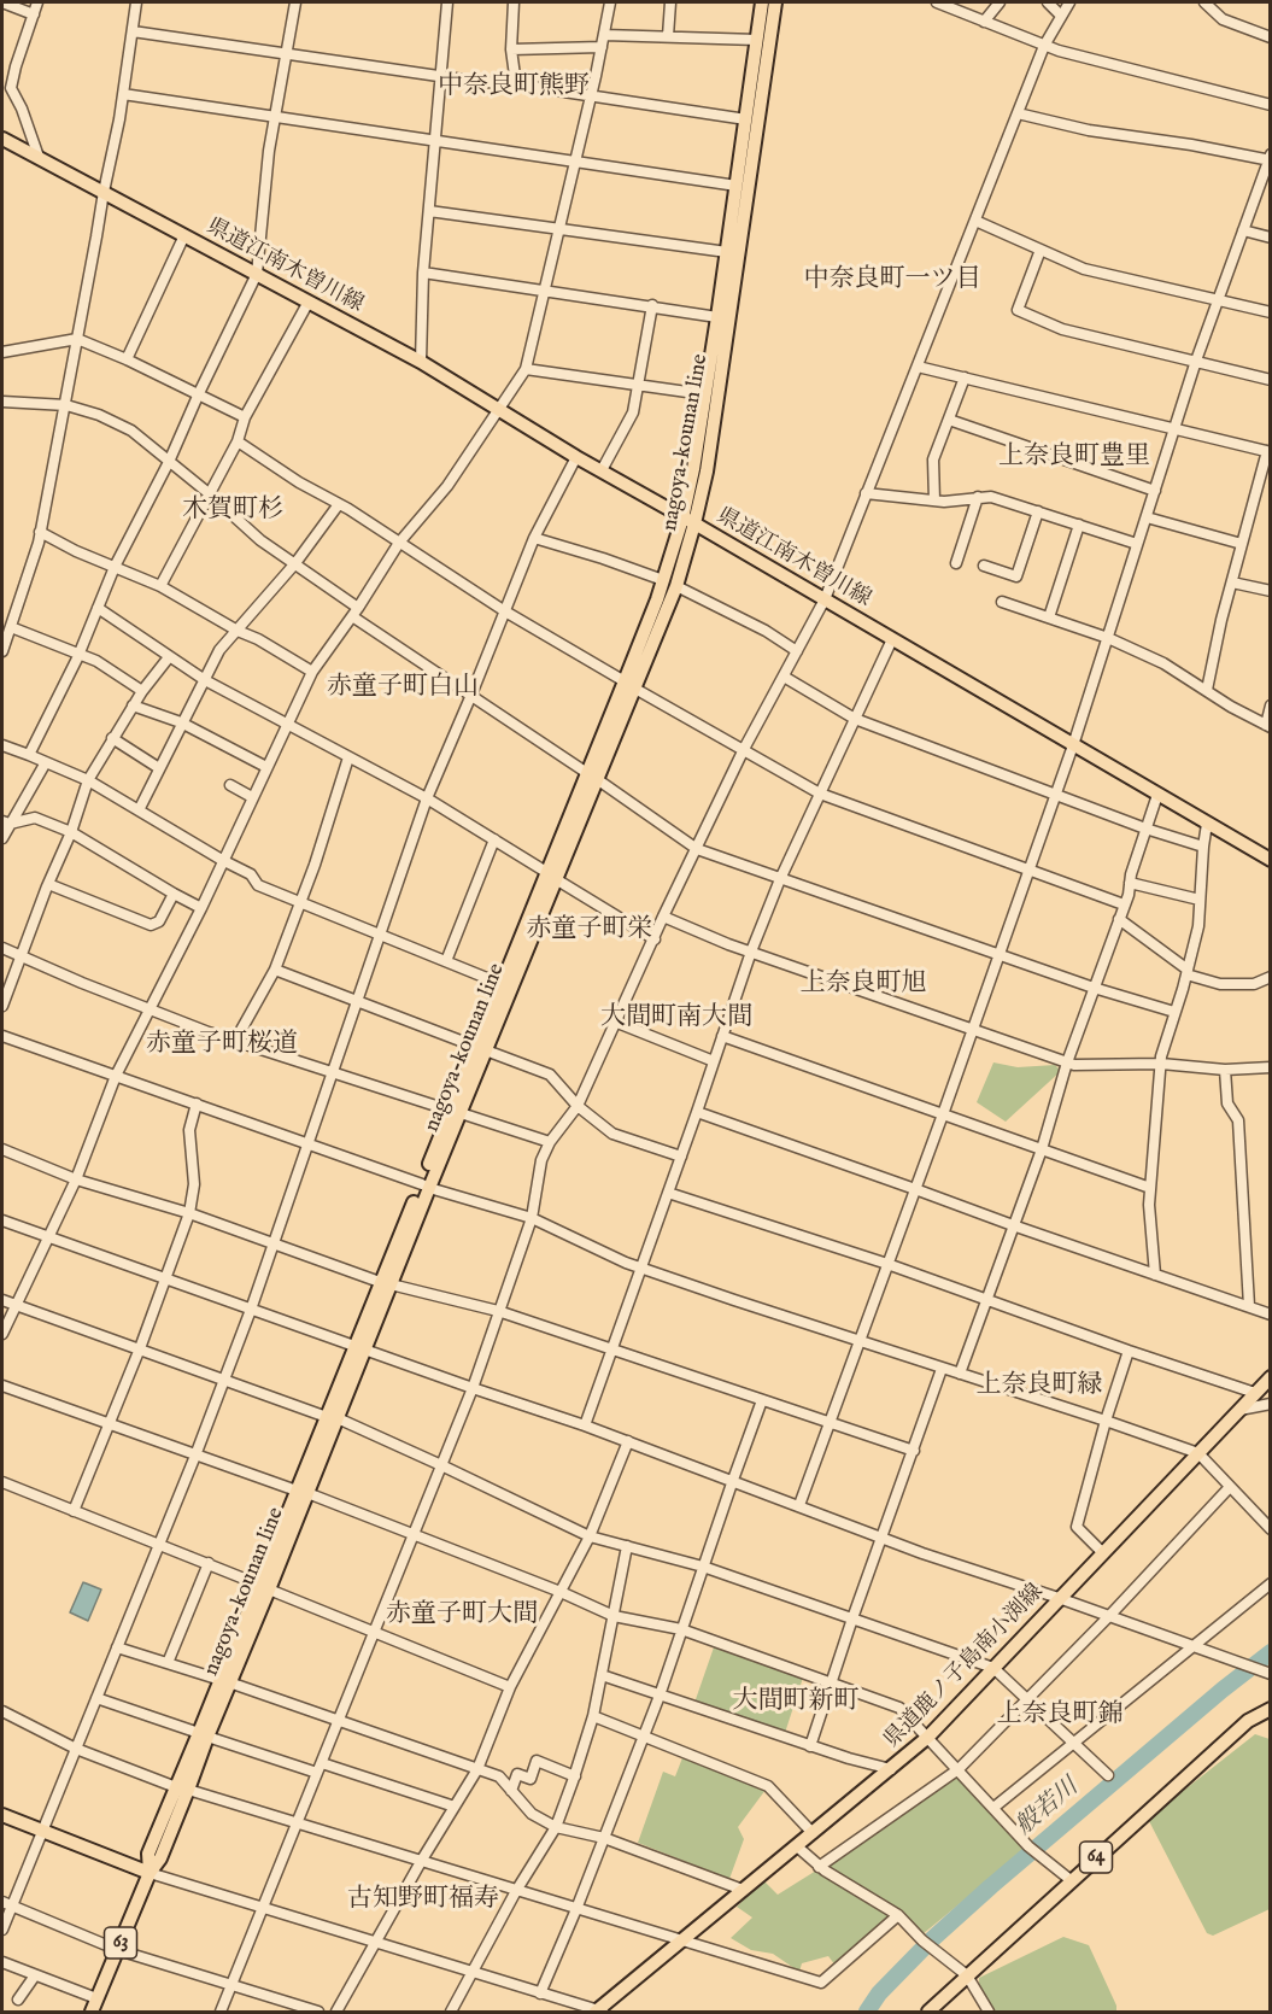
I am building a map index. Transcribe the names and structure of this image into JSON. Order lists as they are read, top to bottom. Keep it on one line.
{"streets":{"main road":["県道江南木曽川線","nagoya-kounan line","県道鹿ノ子島南小渕線","64","63"]},"crossings":[["県道江南木曽川線","nagoya-kounan line"]],"districts":["中奈良町熊野","中奈良町一ツ目","上奈良町豊里","木賀町杉","赤童子町白山","赤童子町栄","上奈良町旭","大間町南大間","赤童子町桜道","上奈良町緑","赤童子町大間","大間町新町","上奈良町錦","古知野町福寿"],"water":["般若川"]}
